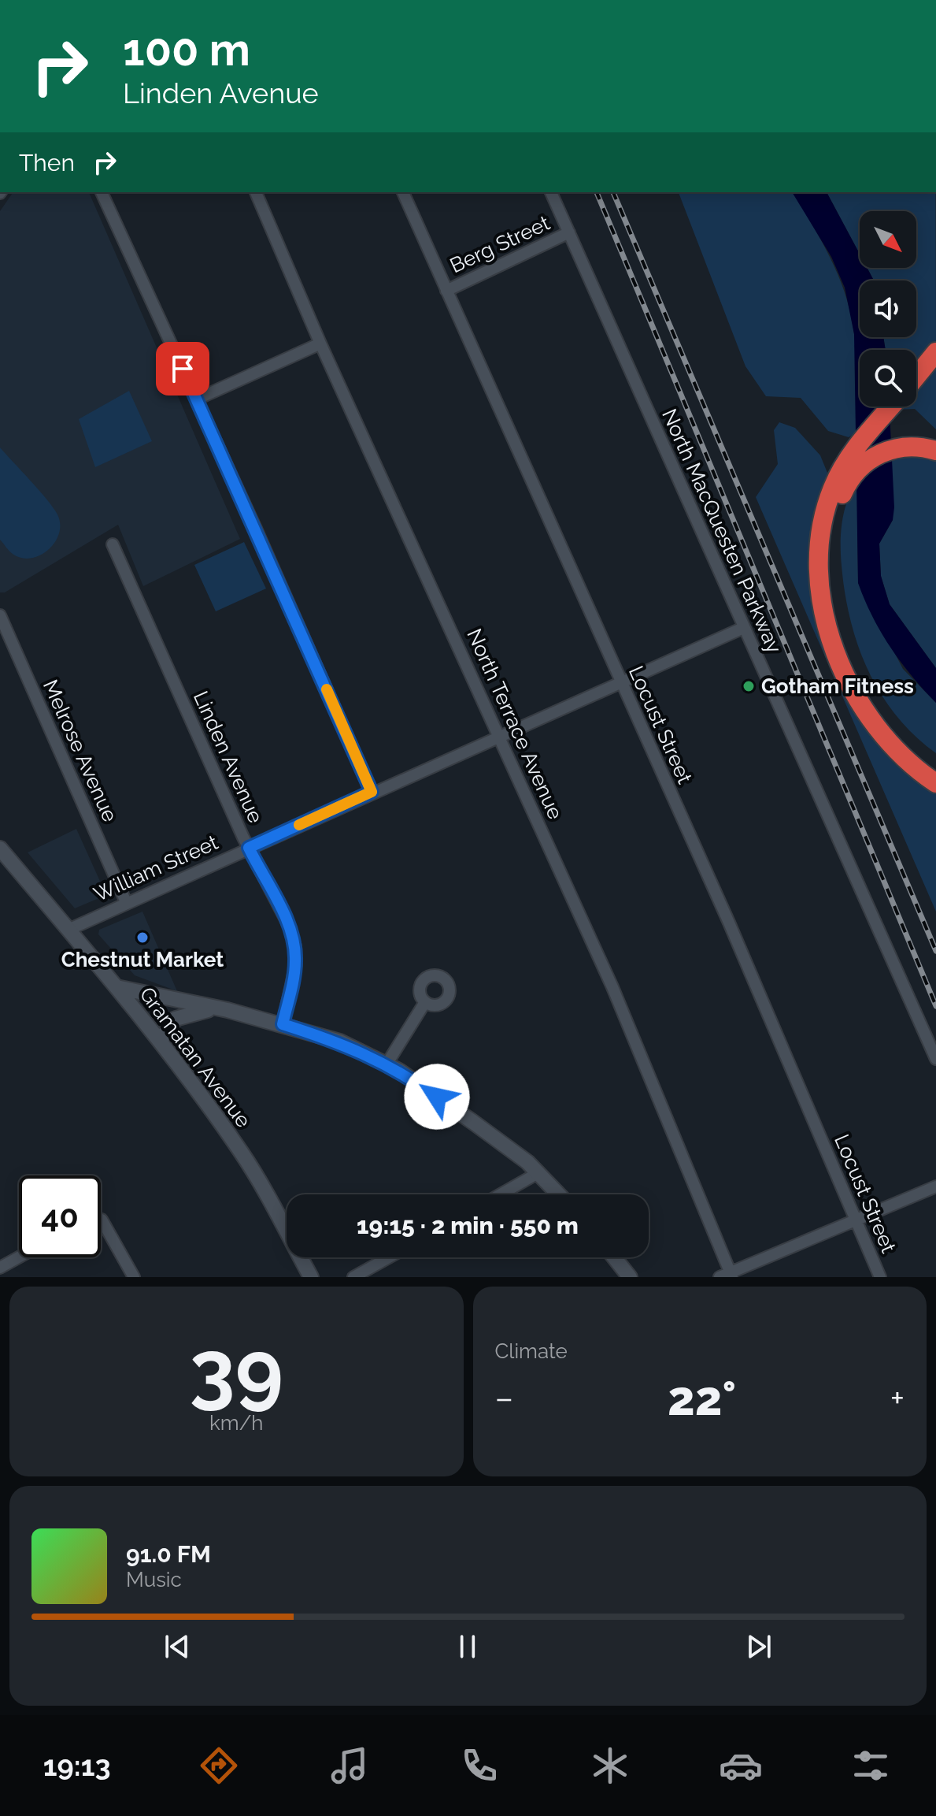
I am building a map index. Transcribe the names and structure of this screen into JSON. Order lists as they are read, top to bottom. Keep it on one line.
{"streets":{"main road":["Gramatan Avenue"],"street":["Berg Street","North MacQuesten Parkway","North Terrace Avenue","Locust Street","Melrose Avenue","Linden Avenue","William Street"]},"crossings":[["Berg Street","North MacQuesten Parkway"],["Berg Street","Locust Street"],["North MacQuesten Parkway","William Street"],["North Terrace Avenue","William Street"],["Locust Street","William Street"],["Melrose Avenue","William Street"],["Linden Avenue","William Street"],["William Street","Gramatan Avenue"]],"places":["Gotham Fitness","Chestnut Market"],"north":"bottom right","page":{"turn":["100 m","Linden Avenue"],"then":"Then","limit":"40","trip":"19:15 · 2 min · 550 m","tile":[["39","km/h"],"Climate"],"heat":["−","22°","+"],"song":["91.0 FM","Music"],"tabs":"19:13"}}
